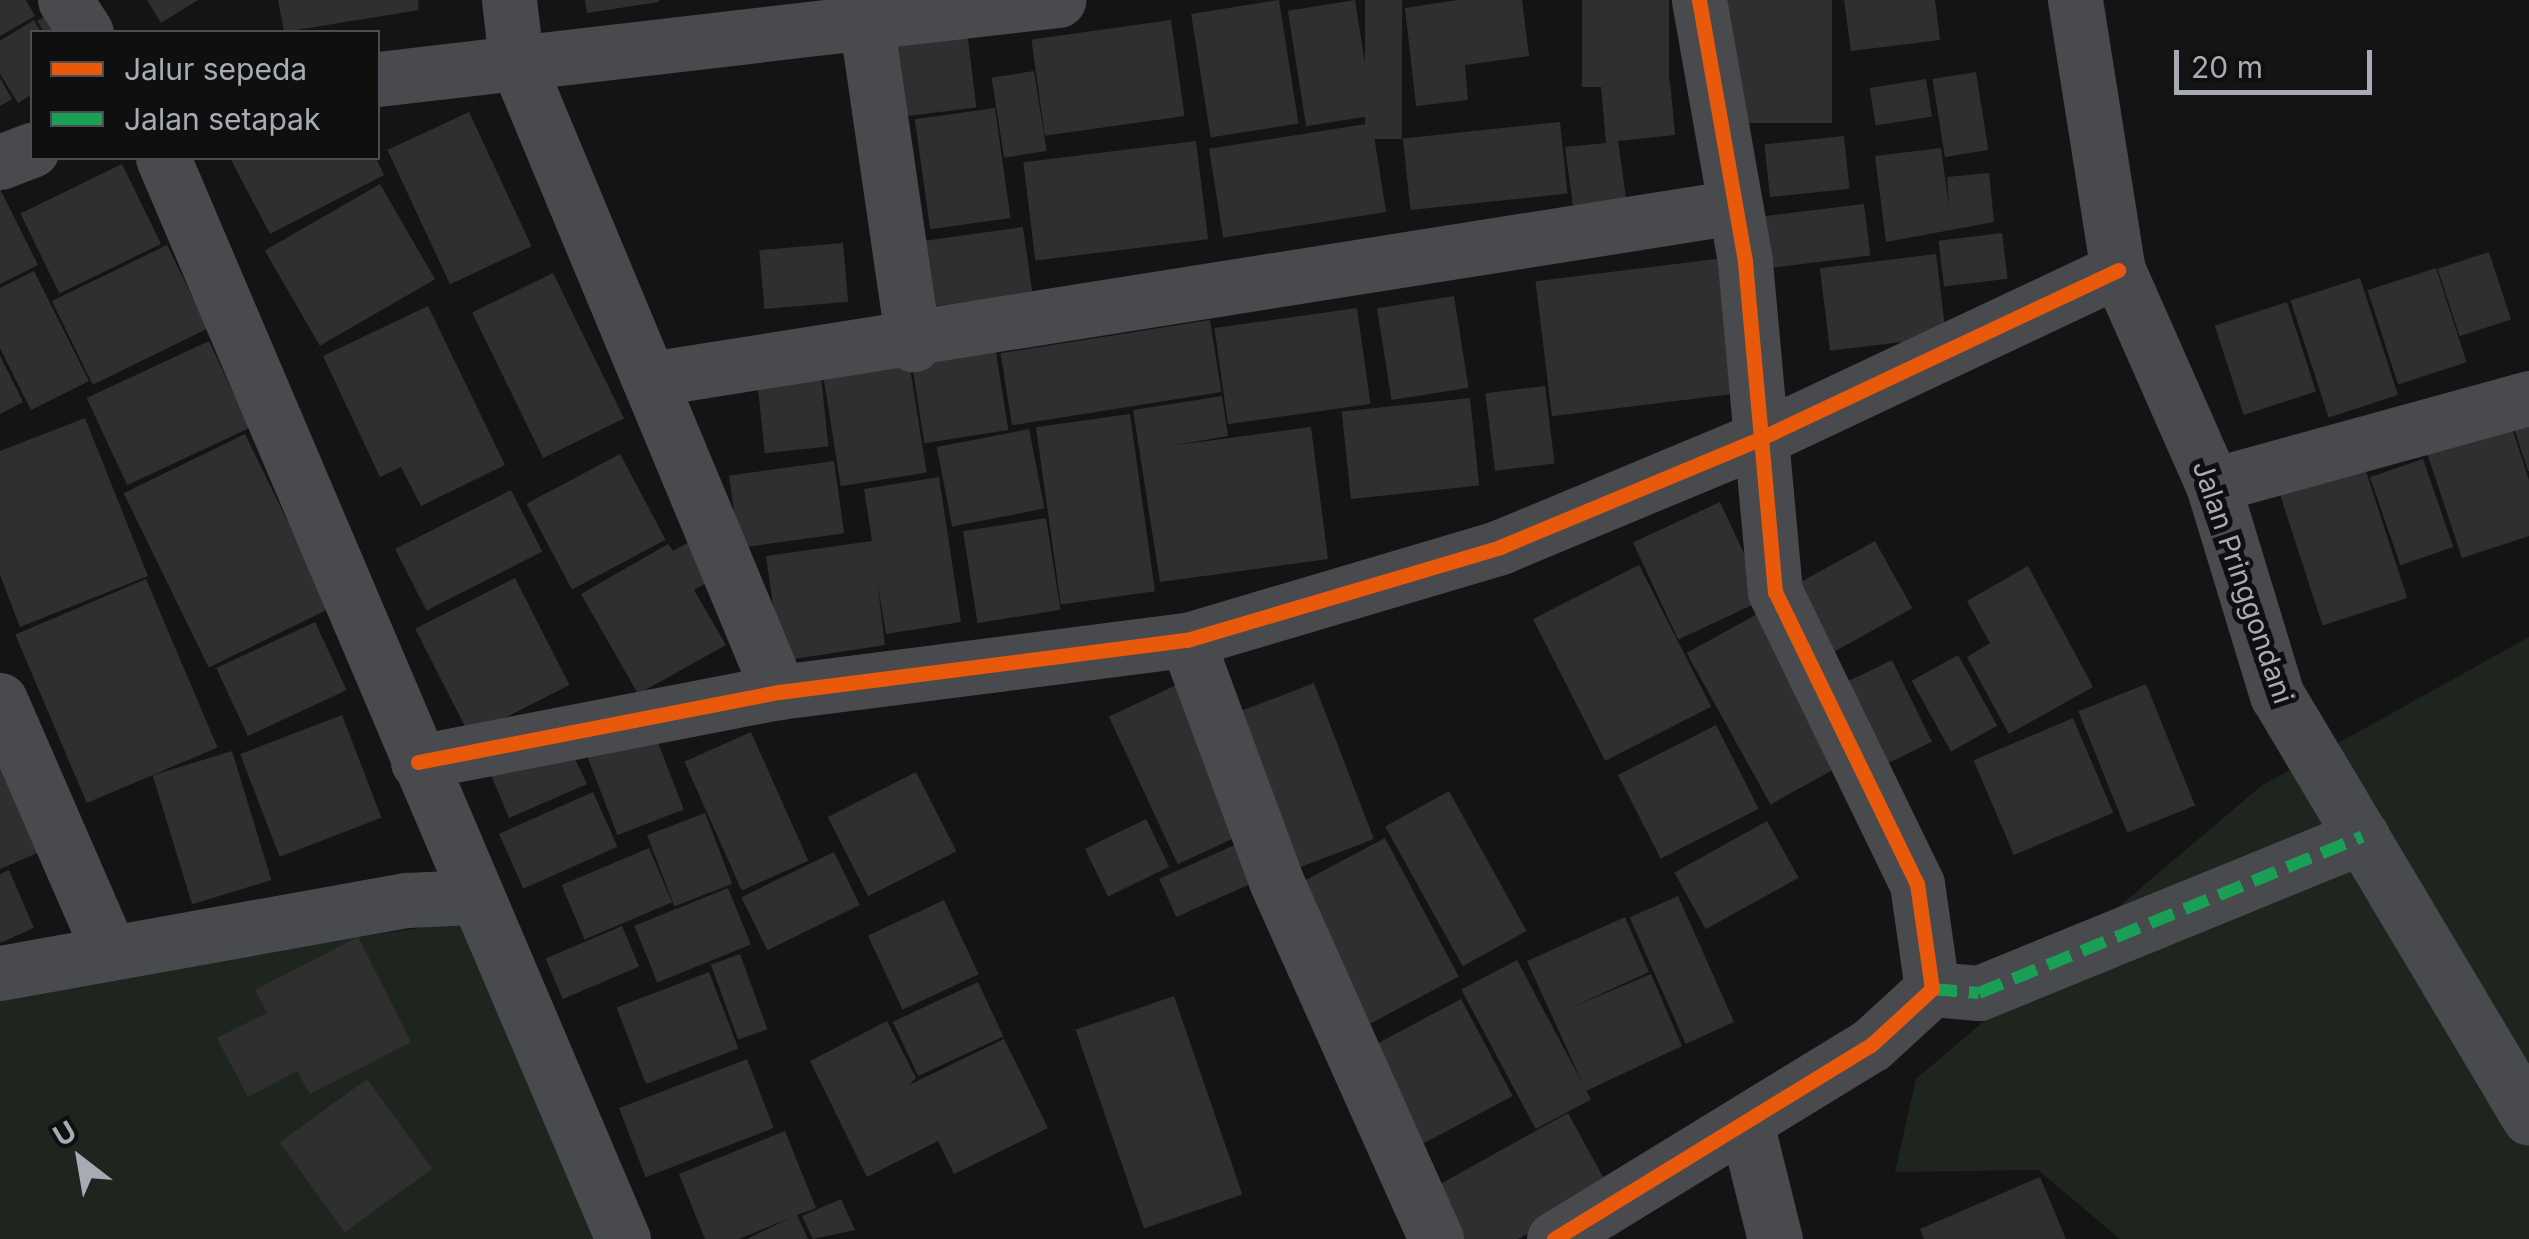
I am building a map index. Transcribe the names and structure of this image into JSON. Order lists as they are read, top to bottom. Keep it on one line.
{"streets":{"street":["Jalan Pringgondani"]},"legend":["Jalur sepeda","Jalan setapak"],"scale_bar":"20 m","north":"top left"}
